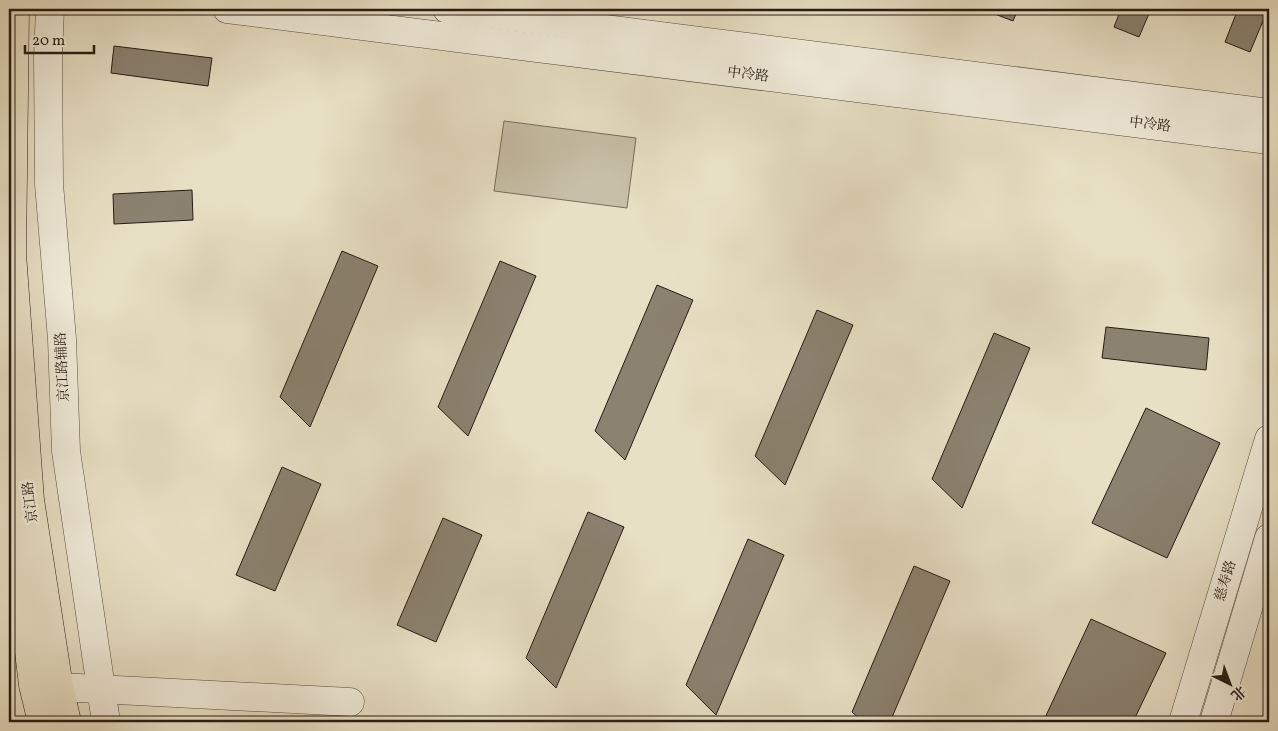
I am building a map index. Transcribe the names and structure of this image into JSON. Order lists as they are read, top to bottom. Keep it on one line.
{"streets":{"main road":["京江路"],"street":["中冷路","京江路辅路","慈寿路"]},"scale_bar":"20 m","north":"bottom right"}
